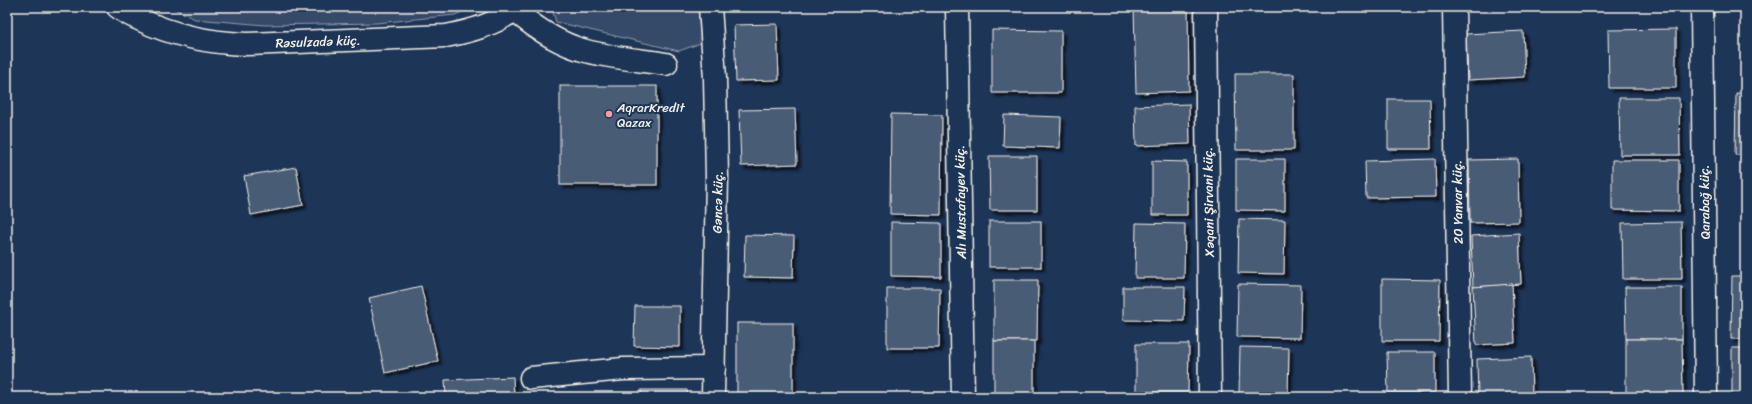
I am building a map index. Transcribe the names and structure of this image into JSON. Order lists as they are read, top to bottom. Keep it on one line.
{"streets":{"street":["Rəsulzadə küç.","Gəncə küç.","Alı Mustafayev küç.","Xəqani Şirvani küç.","20 Yanvar küç.","Qarabağ küç."]},"places":["AqrarKredit Qazax"]}
